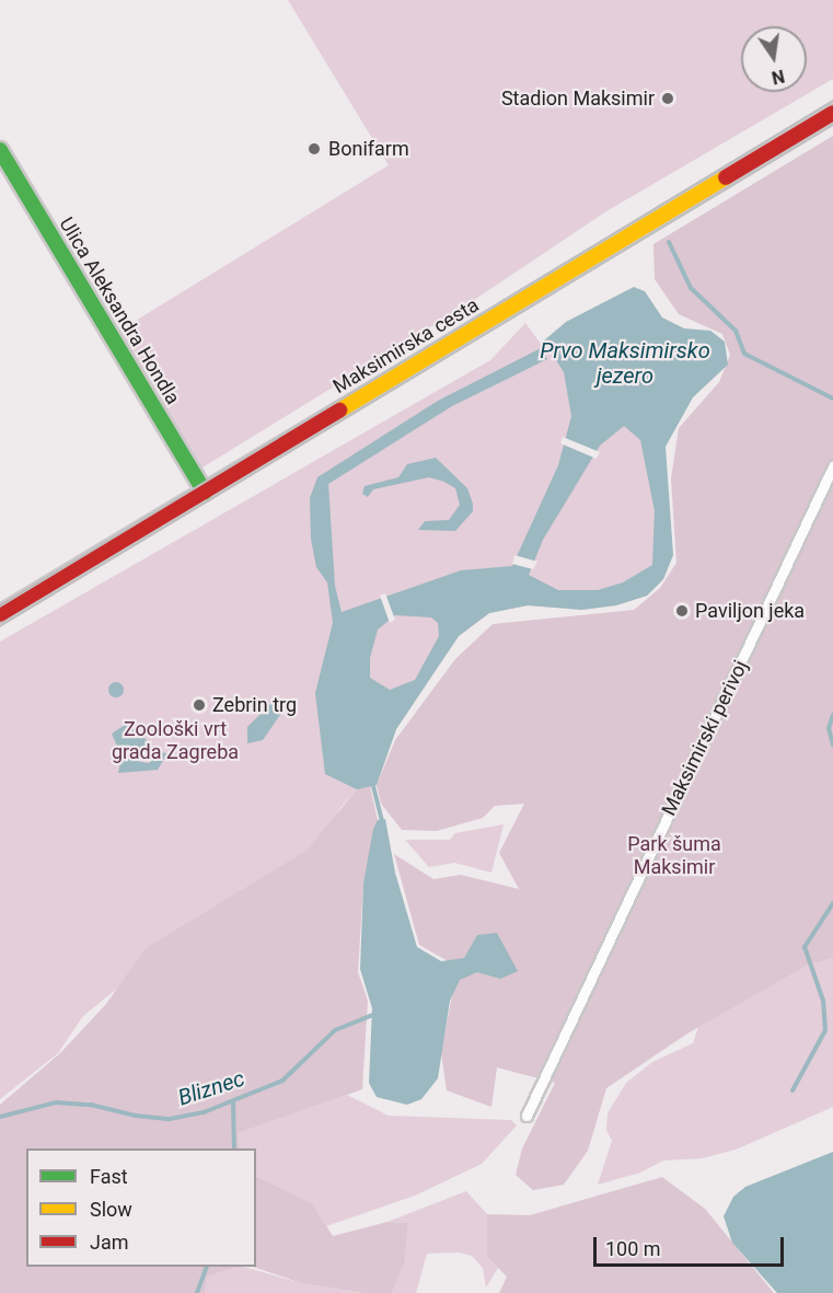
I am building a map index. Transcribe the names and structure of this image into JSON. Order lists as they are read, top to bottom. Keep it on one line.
{"streets":{"main road":["Ulica Aleksandra Hondla","Maksimirska cesta"],"street":["Maksimirski perivoj"]},"crossings":[["Ulica Aleksandra Hondla","Maksimirska cesta"]],"water":["Prvo Maksimirsko jezero","Bliznec"],"parks":["Zoološki vrt grada Zagreba","Park šuma Maksimir"],"places":["Stadion Maksimir","Bonifarm","Paviljon jeka","Zebrin trg"],"legend":["Fast","Slow","Jam"],"scale_bar":"100 m","north":"bottom"}
